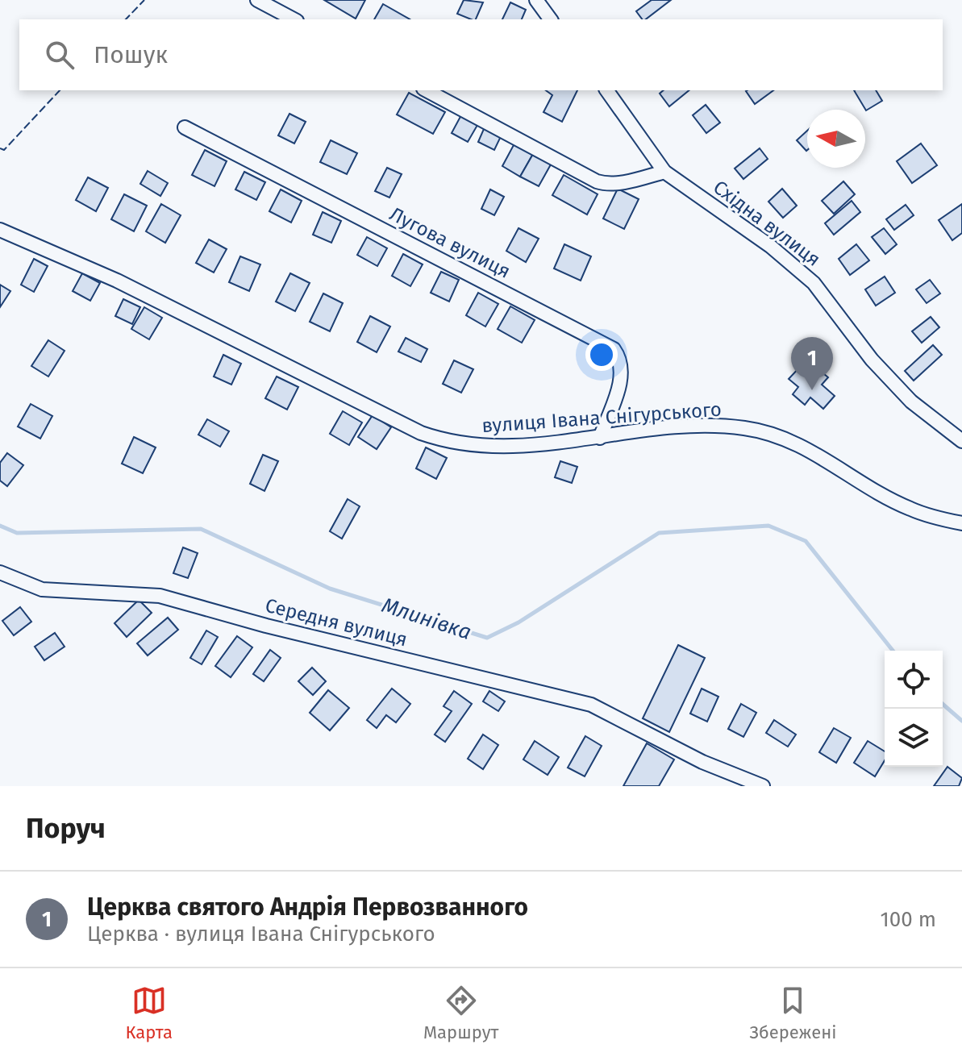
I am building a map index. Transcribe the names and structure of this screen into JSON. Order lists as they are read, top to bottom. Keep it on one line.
{"streets":{"street":["Східна вулиця","Лугова вулиця","вулиця Івана Снігурського","Середня вулиця"]},"crossings":[["Лугова вулиця","вулиця Івана Снігурського"]],"water":["Млинівка"],"north":"left","page":{"search":"Пошук","pins":"1","heading":"Поруч","list":[{"mark":"1","name":"Церква святого Андрія Первозванного","note":"Церква · вулиця Івана Снігурського","value":"100 m"}],"nav":["Карта","Маршрут","Збережені"]}}
